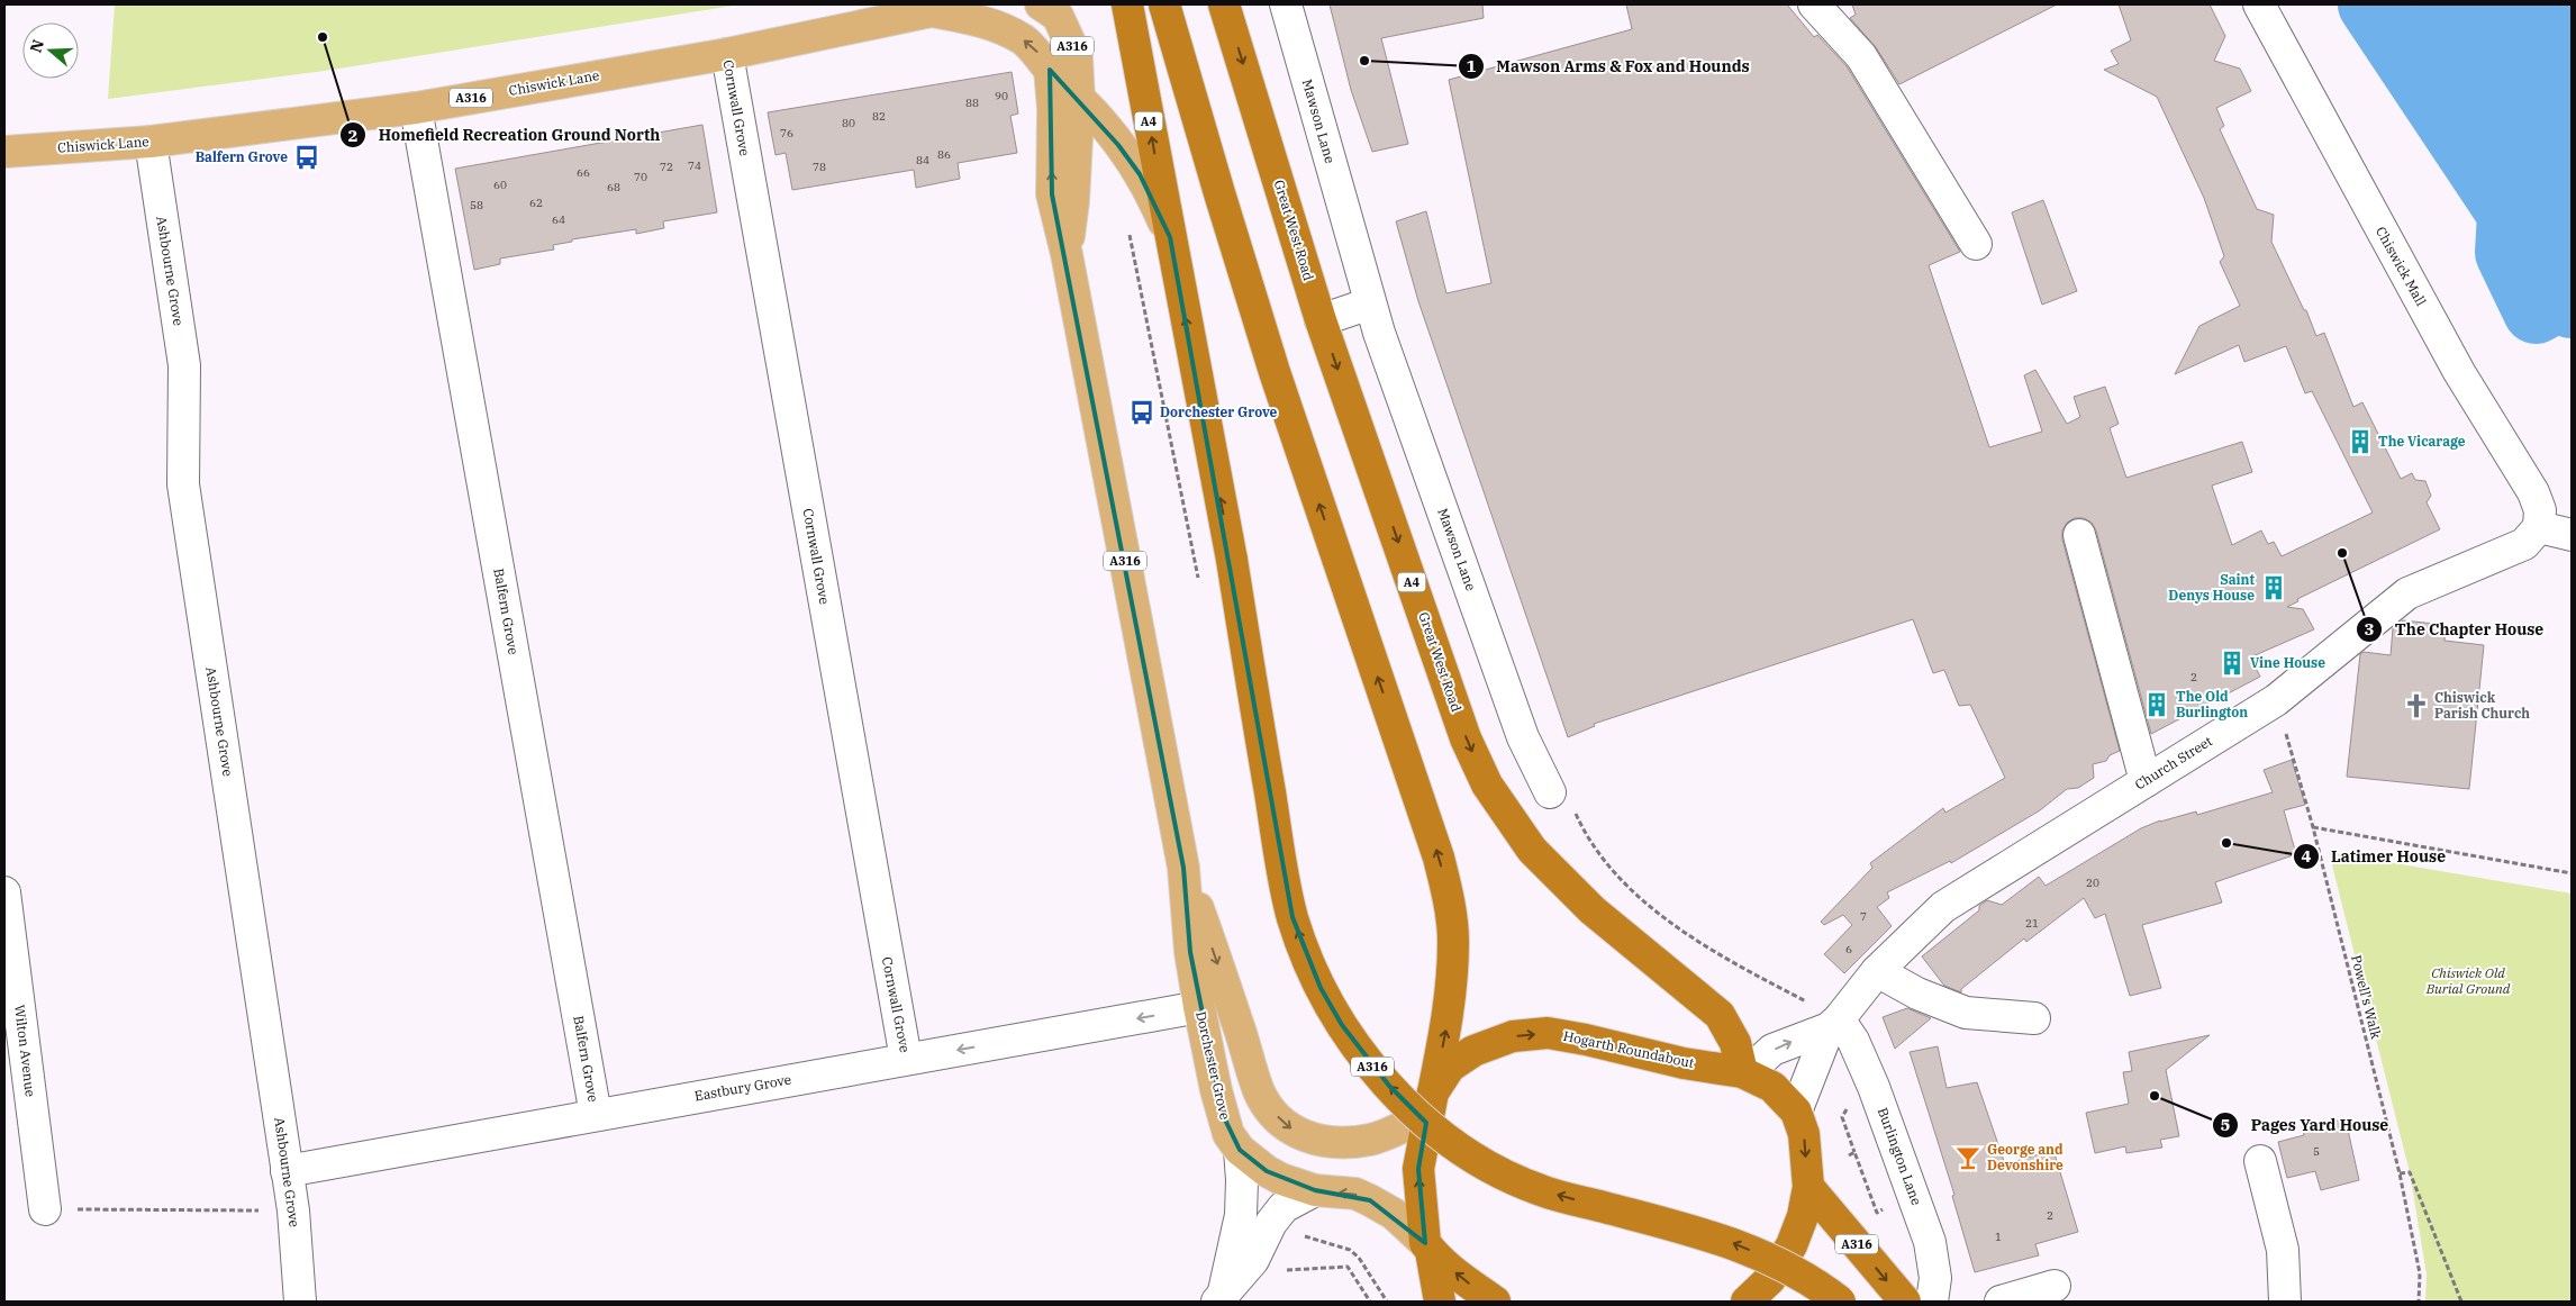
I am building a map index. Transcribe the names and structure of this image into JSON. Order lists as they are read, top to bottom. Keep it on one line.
{"streets":{"highway":["A316","A4","Great West Road","Hogarth Roundabout","Burlington Lane"],"main road":["Chiswick Lane","Dorchester Grove"],"street":["Cornwall Grove","Mawson Lane","Chiswick Mall","Ashbourne Grove","Balfern Grove","Church Street","Wilton Avenue","Eastbury Grove"],"path":["Powell's Walk"]},"crossings":[["A316","Chiswick Lane"],["A316","A4"],["A316","Dorchester Grove"],["Chiswick Lane","Cornwall Grove"],["Chiswick Lane","Ashbourne Grove"],["Chiswick Lane","Balfern Grove"],["Chiswick Lane","Dorchester Grove"],["Cornwall Grove","Eastbury Grove"],["Great West Road","Hogarth Roundabout"],["Chiswick Mall","Church Street"],["Ashbourne Grove","Eastbury Grove"],["Balfern Grove","Eastbury Grove"],["Church Street","Powell's Walk"],["Church Street","Hogarth Roundabout"],["Church Street","Burlington Lane"],["Hogarth Roundabout","Dorchester Grove"],["Hogarth Roundabout","Burlington Lane"],["Dorchester Grove","Eastbury Grove"]],"one_way":["Burlington Lane"],"parks":["Chiswick Old Burial Ground"],"places":{"other":["Homefield Recreation Ground North","Mawson Arms & Fox and Hounds","The Chapter House","Latimer House","Pages Yard House"],"bus stop":["Balfern Grove","Dorchester Grove"],"building":["The Vicarage","Saint Denys House","Vine House","The Old Burlington"],"church":["Chiswick Parish Church"],"bar":["George and Devonshire"]},"house_numbers":["90","88","82","80","76","86","84","74","72","78","66","70","60","68","62","58","64","2","20","7","21","6","5","2","1"],"north":"left"}
